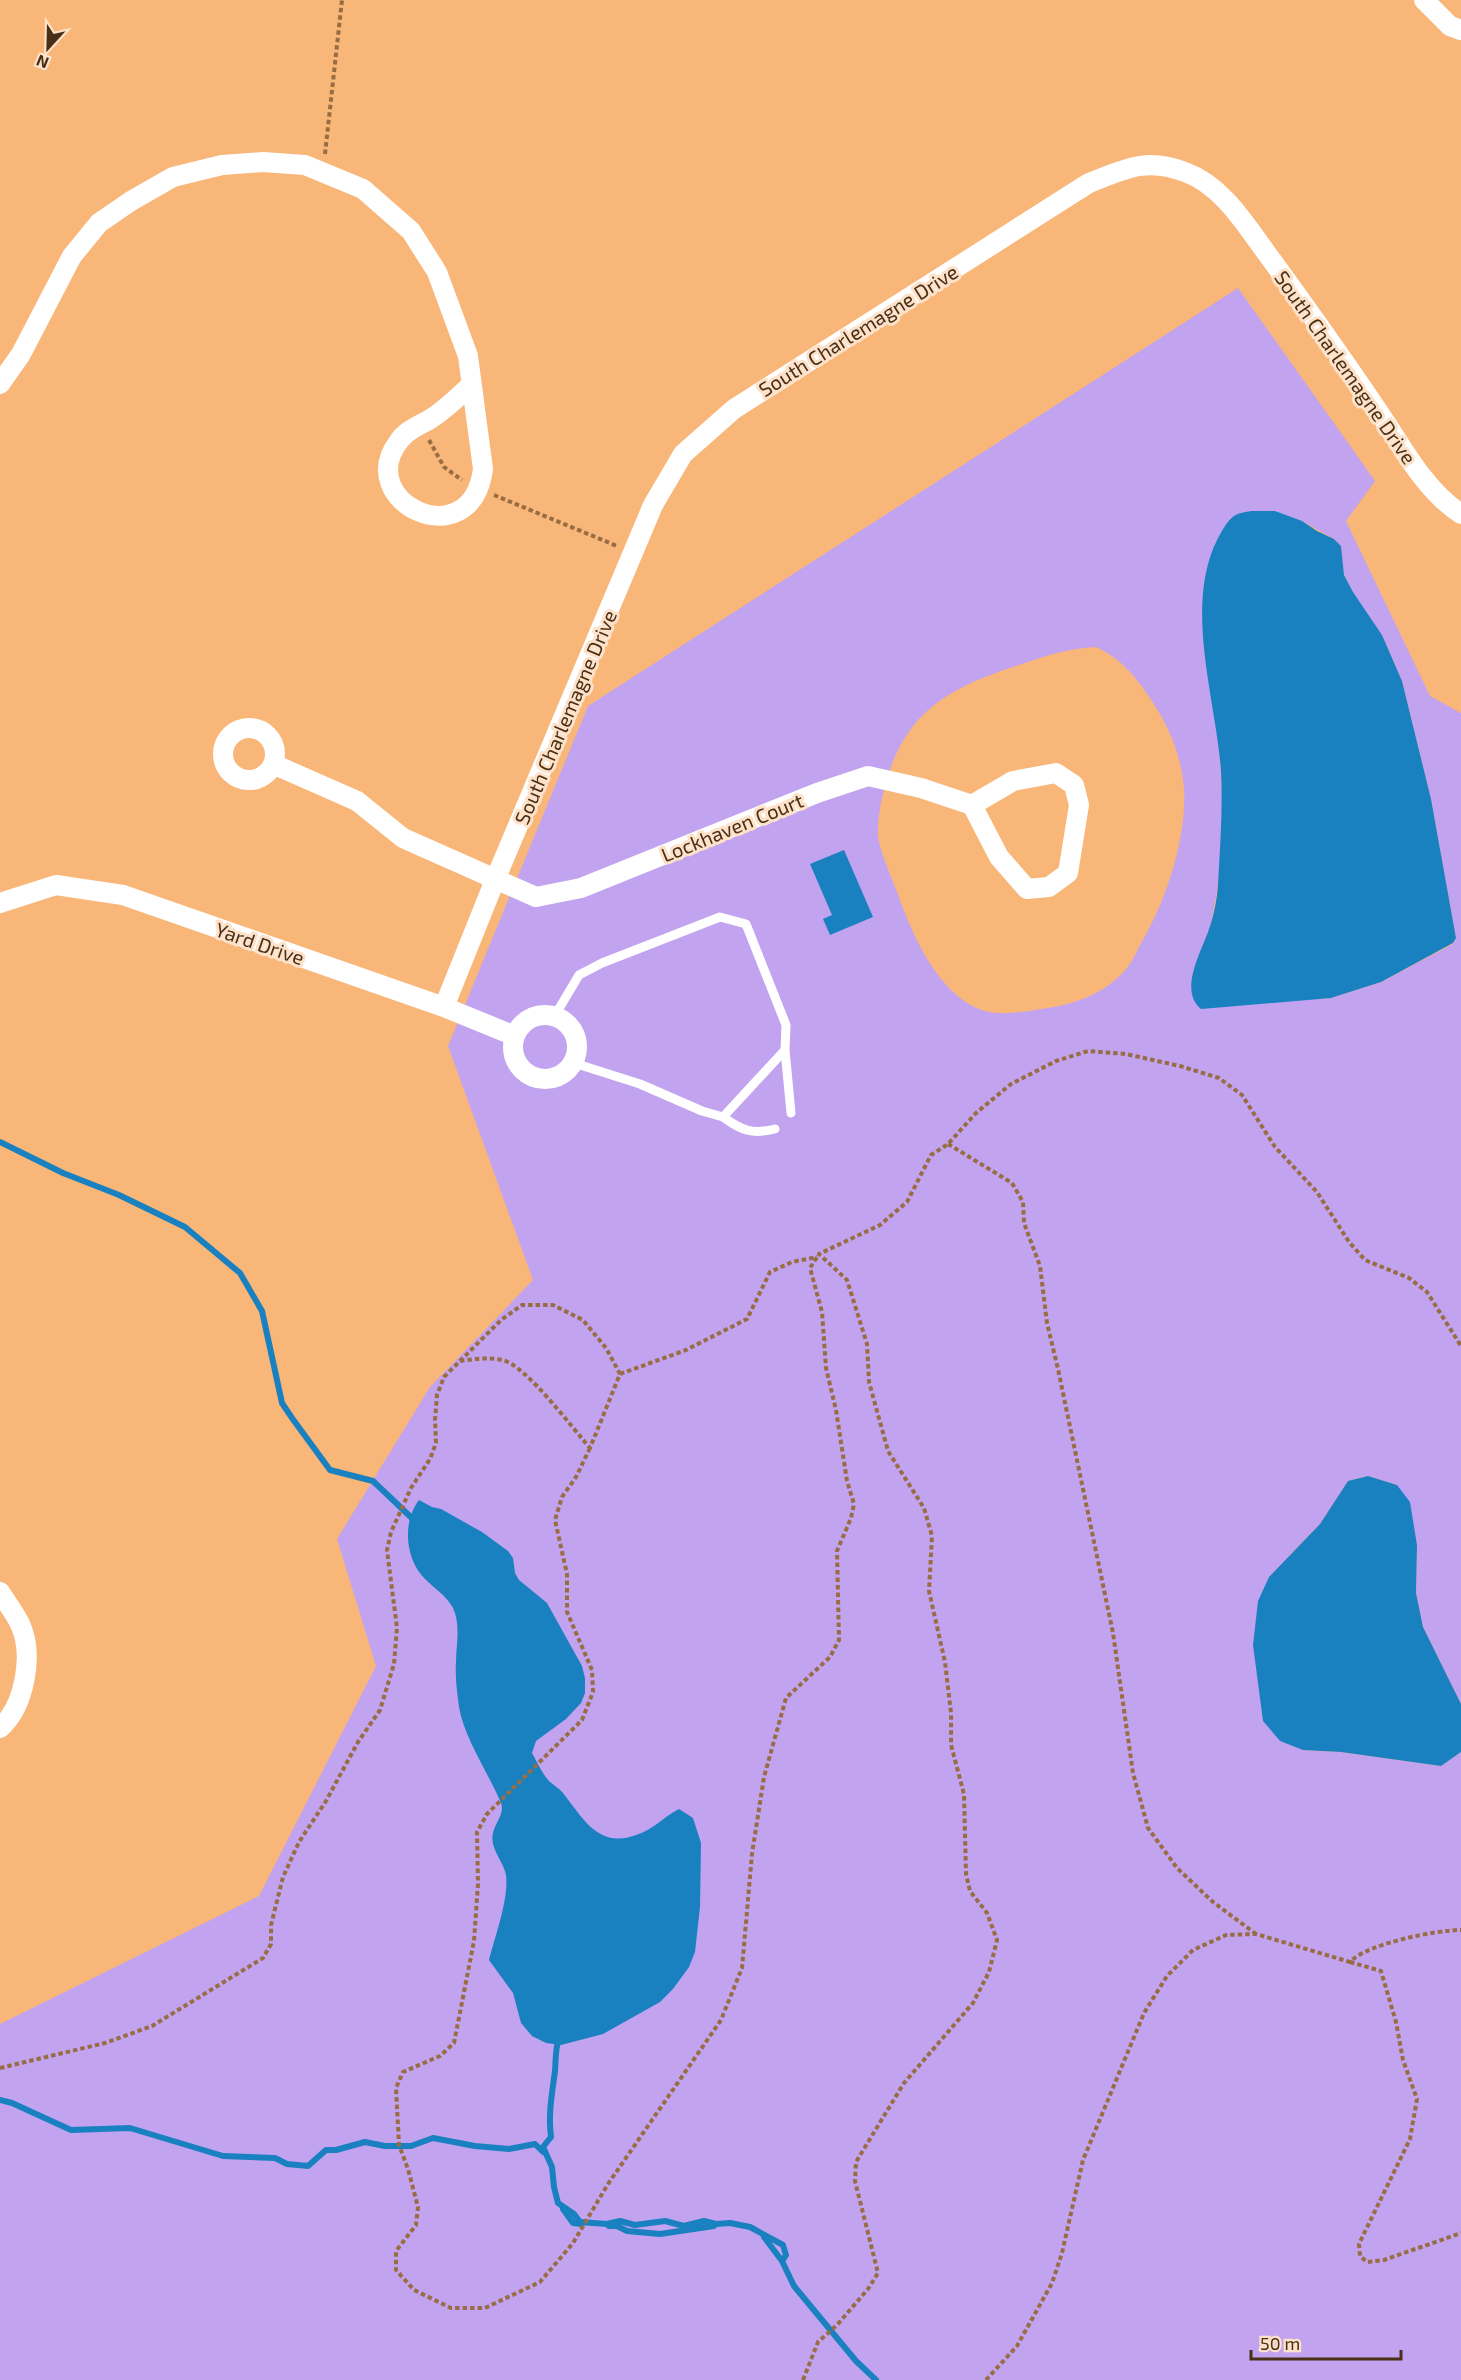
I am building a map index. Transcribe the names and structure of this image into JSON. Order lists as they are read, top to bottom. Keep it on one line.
{"streets":{"street":["South Charlemagne Drive","Lockhaven Court","Yard Drive"]},"crossings":[["South Charlemagne Drive","Lockhaven Court"],["South Charlemagne Drive","Yard Drive"]],"scale_bar":"50 m","north":"bottom"}
